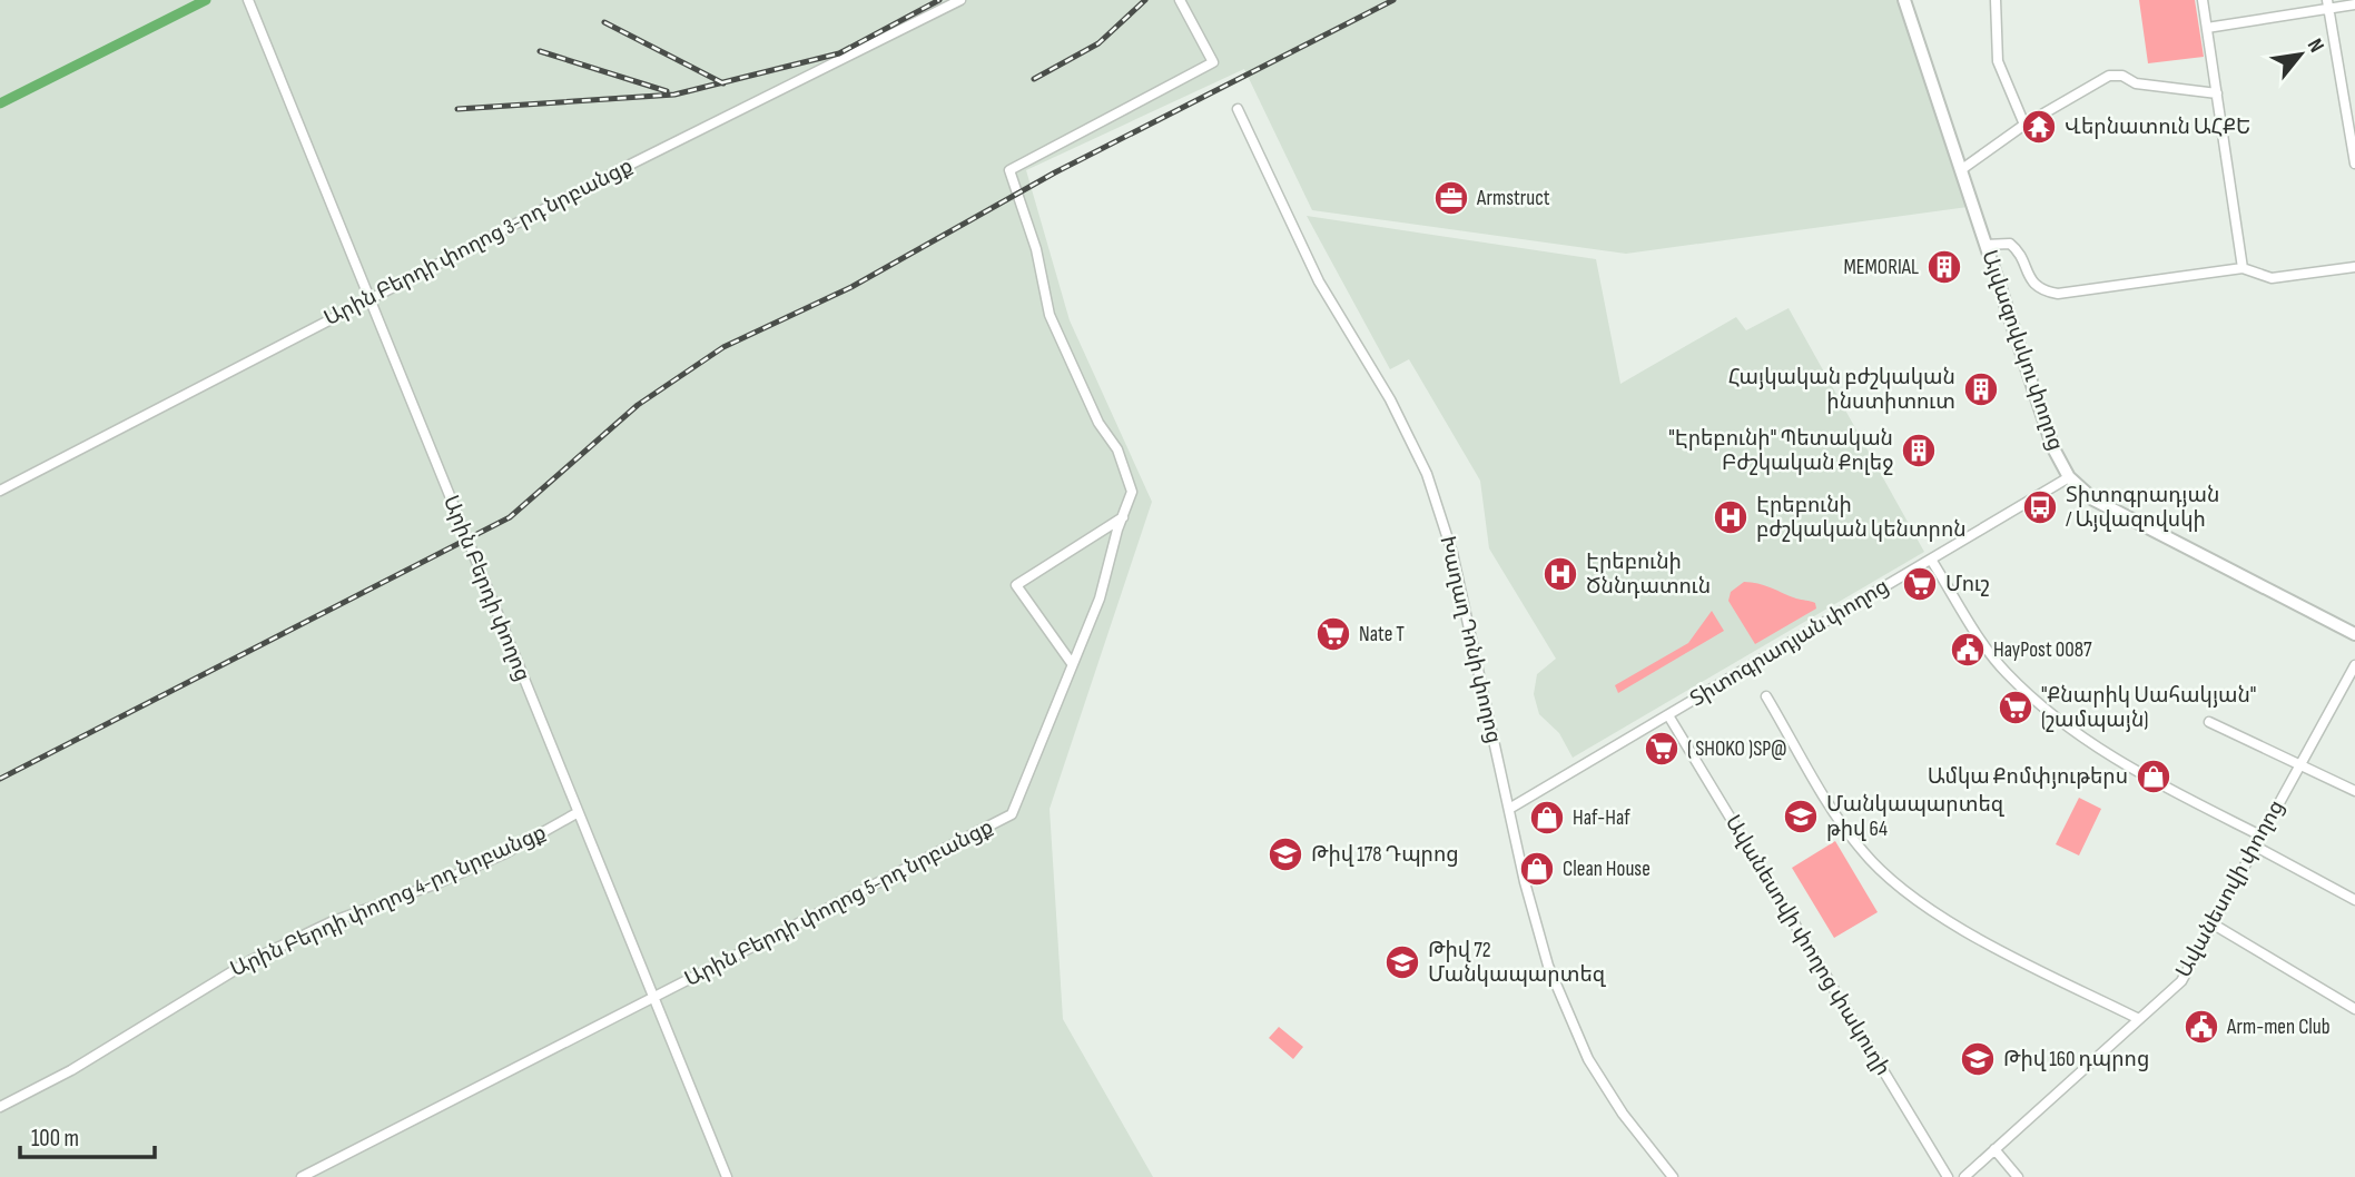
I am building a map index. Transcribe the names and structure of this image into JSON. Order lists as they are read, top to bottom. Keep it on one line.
{"streets":{"main road":["Այվազովսկու փողոց"],"street":["Արին Բերդի փողոց 3-րդ նրբանցք","Արին Բերդի փողոց","Խաղաղ Դոնի փողոց","Տիտոգրադյան փողոց","Ավանեսովի փողոց","Արին Բերդի փողոց 4-րդ նրբանցք","Արին Բերդի փողոց 5-րդ նրբանցք","Ավանեսովի փողոց փակուղի"]},"crossings":[["Արին Բերդի փողոց 3-րդ նրբանցք","Արին Բերդի փողոց"],["Այվազովսկու փողոց","Տիտոգրադյան փողոց"],["Արին Բերդի փողոց","Արին Բերդի փողոց 4-րդ նրբանցք"],["Արին Բերդի փողոց","Արին Բերդի փողոց 5-րդ նրբանցք"],["Խաղաղ Դոնի փողոց","Տիտոգրադյան փողոց"],["Տիտոգրադյան փողոց","Ավանեսովի փողոց փակուղի"]],"places":{"temple":["Վերնատուն ԱՀՔԵ"],"office":["Armstruct"],"building":["MEMORIAL","Հայկական բժշկական ինստիտուտ","\"Էրեբունի\" Պետական Բժշկական Քոլեջ"],"bus stop":["Տիտոգրադյան / Այվազովսկի"],"hospital":["Էրեբունի բժշկական կենտրոն","Էրեբունի Ծննդատուն"],"supermarket":["Մուշ","Nate T","\"Քնարիկ Սահակյան\" (շամպայն)","( SHOKO )SP@"],"public building":["HayPost 0087","Arm-men Club"],"shop":["Ամկա Քոմփյութերս","Haf-Haf","Clean House"],"school or university":["Մանկապարտեզ թիվ 64","Թիվ 178 Դպրոց","Թիվ 72 Մանկապարտեզ","Թիվ 160 դպրոց"]},"scale_bar":"100 m","north":"top right"}
